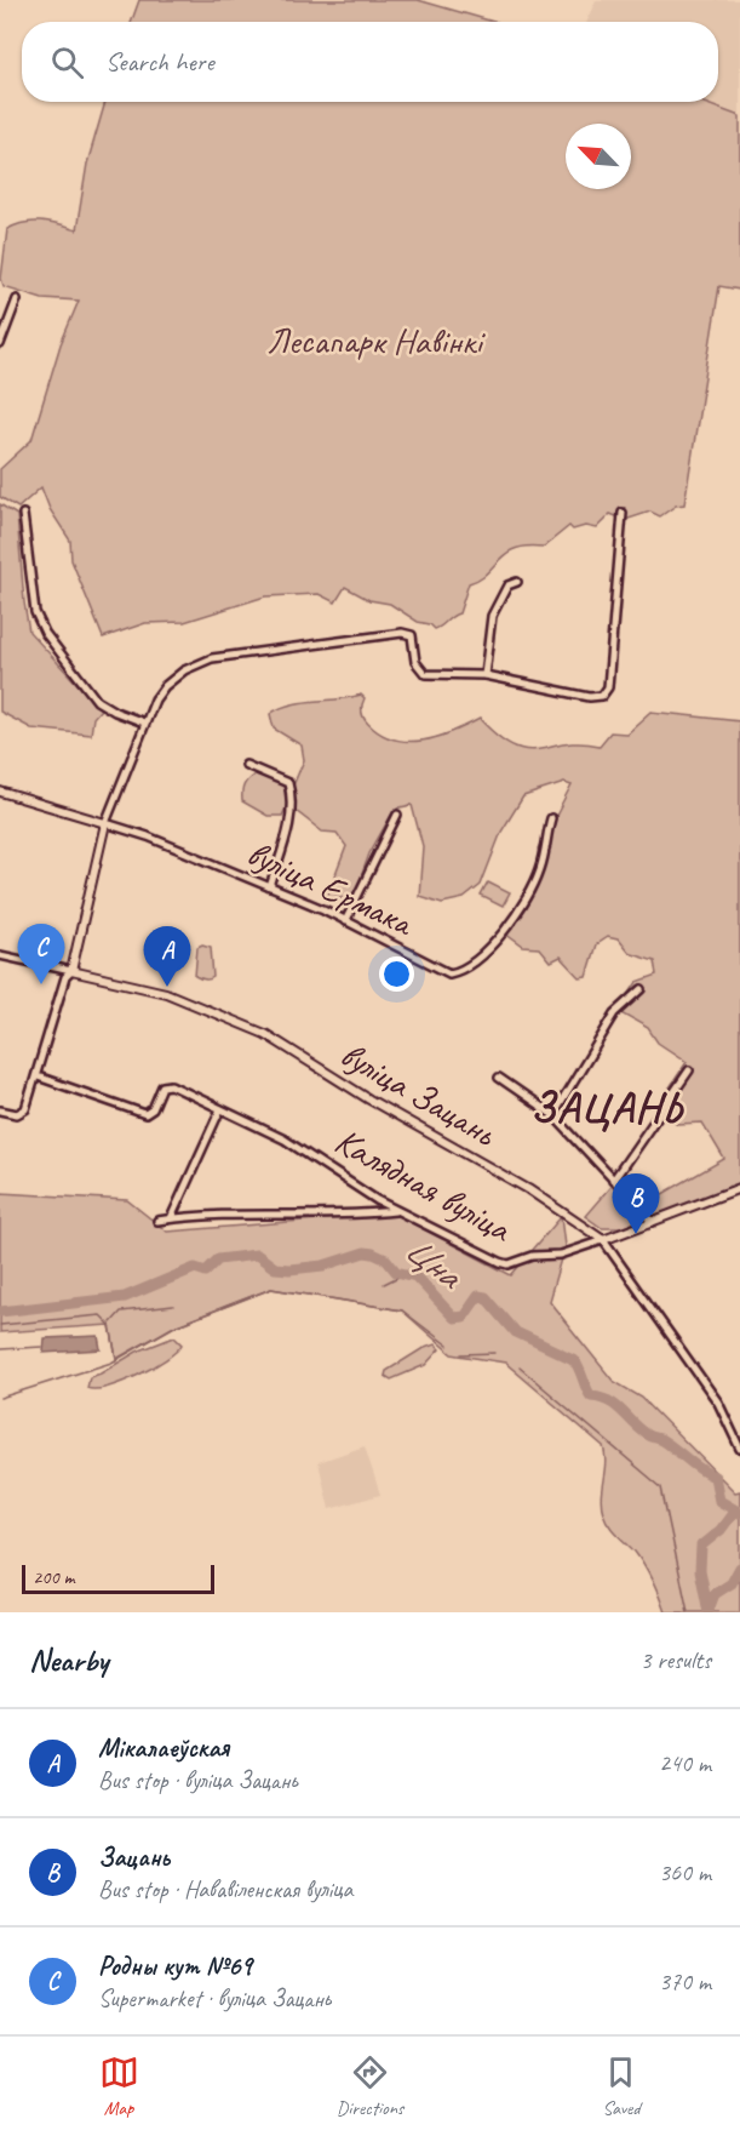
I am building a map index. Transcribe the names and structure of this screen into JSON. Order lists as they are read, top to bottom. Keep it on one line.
{"streets":{"street":["вуліца Ермака","вуліца Зацань","Калядная вуліца"]},"crossings":[["вуліца Зацань","Калядная вуліца"]],"districts":["ЗАЦАНЬ"],"water":["Цна"],"parks":["Лесапарк Навінкі"],"scale_bar":"200 m","north":"top left","page":{"search":"Search here","pins":["C","A","B"],"scale":"200 m","heading":["Nearby","3 results"],"list":[{"mark":"A","name":"Мікалаеўская","note":"Bus stop · вуліца Зацань","value":"240 m"},{"mark":"B","name":"Зацань","note":"Bus stop · Нававіленская вуліца","value":"360 m"},{"mark":"C","name":"Родны кут №69","note":"Supermarket · вуліца Зацань","value":"370 m"}],"nav":["Map","Directions","Saved"]}}
